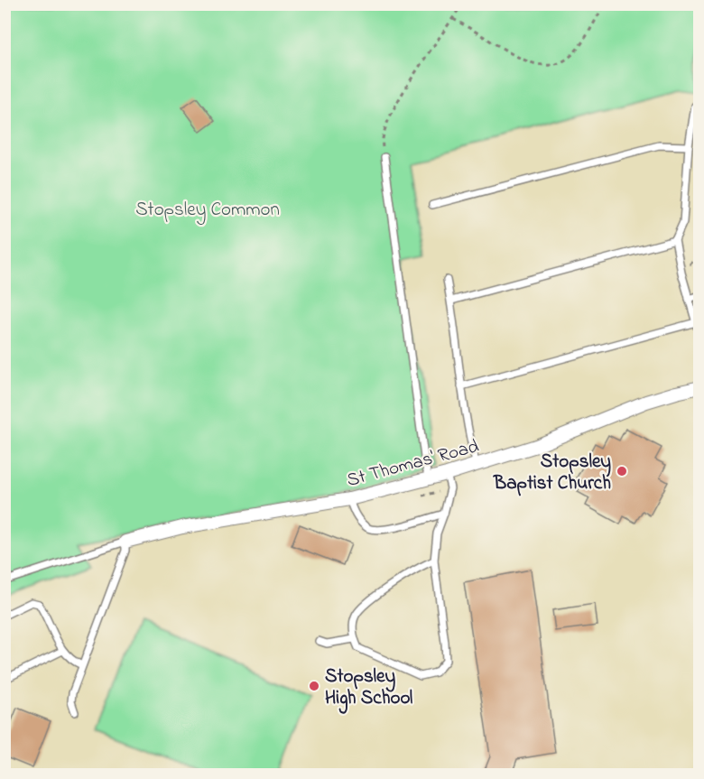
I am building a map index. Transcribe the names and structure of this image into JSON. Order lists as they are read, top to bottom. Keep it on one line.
{"streets":{"street":["St Thomas' Road"]},"parks":["Stopsley Common"],"places":["Stopsley Baptist Church","Stopsley High School"]}
